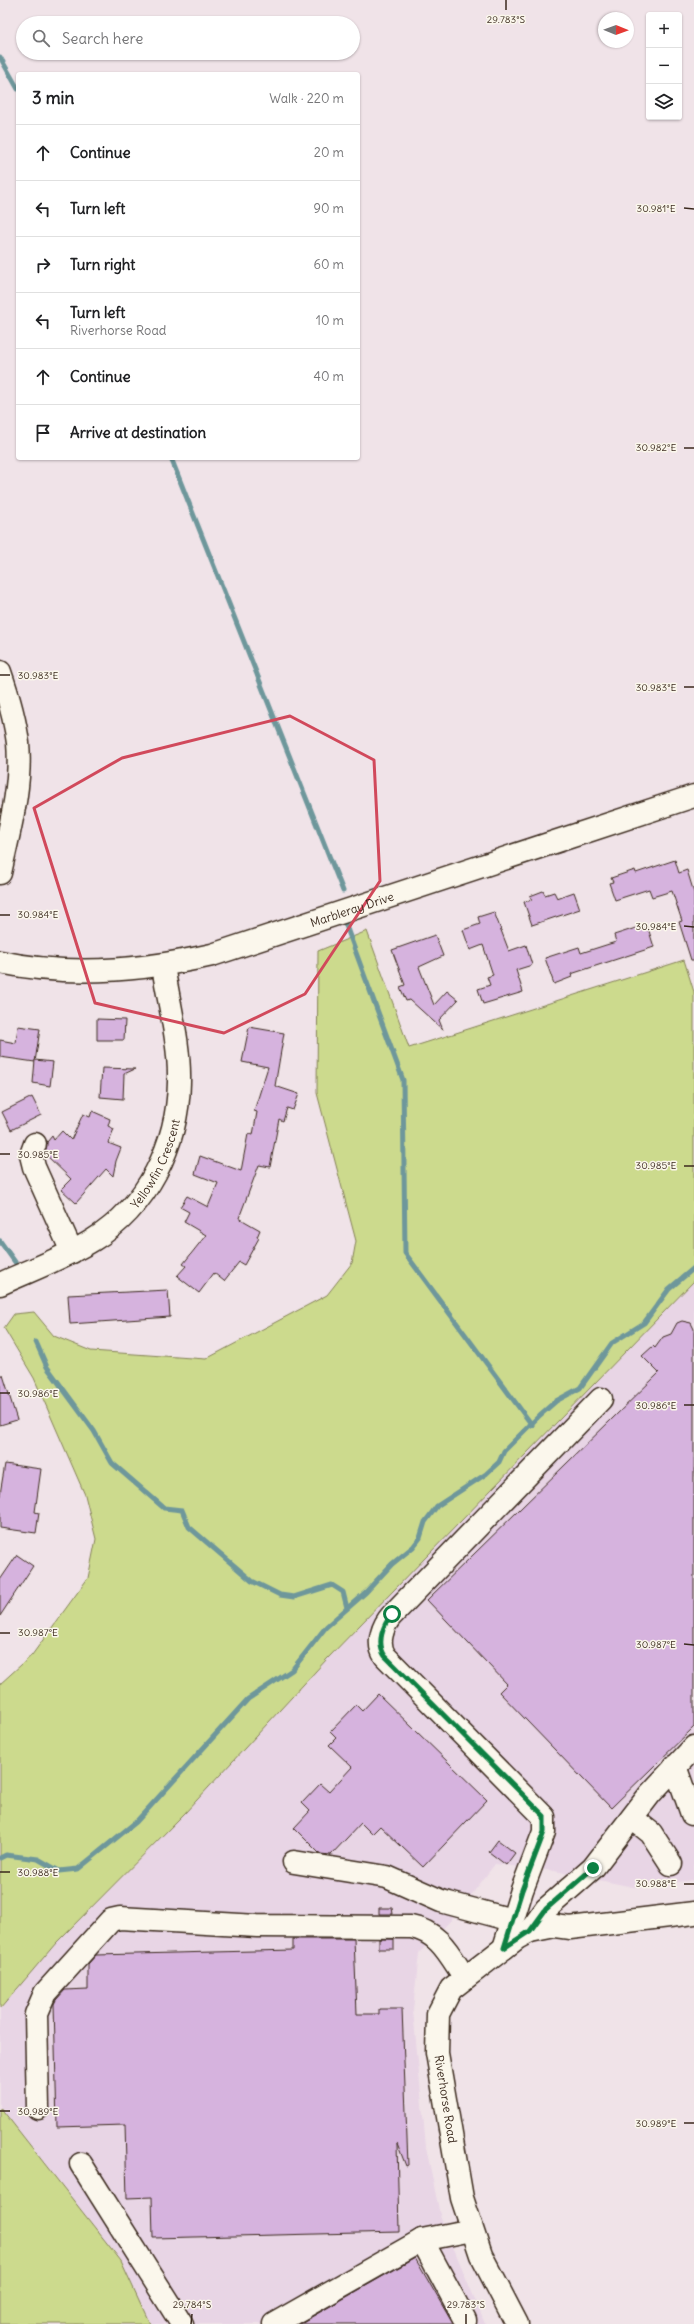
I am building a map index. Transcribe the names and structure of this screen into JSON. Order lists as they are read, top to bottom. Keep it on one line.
{"streets":{"street":["Marbleray Drive","Yellowfin Crescent","Riverhorse Road"]},"crossings":[["Marbleray Drive","Yellowfin Crescent"]],"north":"right","page":{"map_buttons":["+","−"],"search":"Search here","heading":["3 min","Walk · 220 m"],"list":[["Continue","20 m"],["Turn left","90 m"],["Turn right","60 m"],["Turn left","Riverhorse Road","10 m"],["Continue","40 m"],"Arrive at destination"]},"coordinates":["29.783°S","30.981°E","30.982°E","30.983°E","30.984°E","30.985°E","30.986°E","30.987°E","30.988°E","30.989°E","29.784°S"]}
